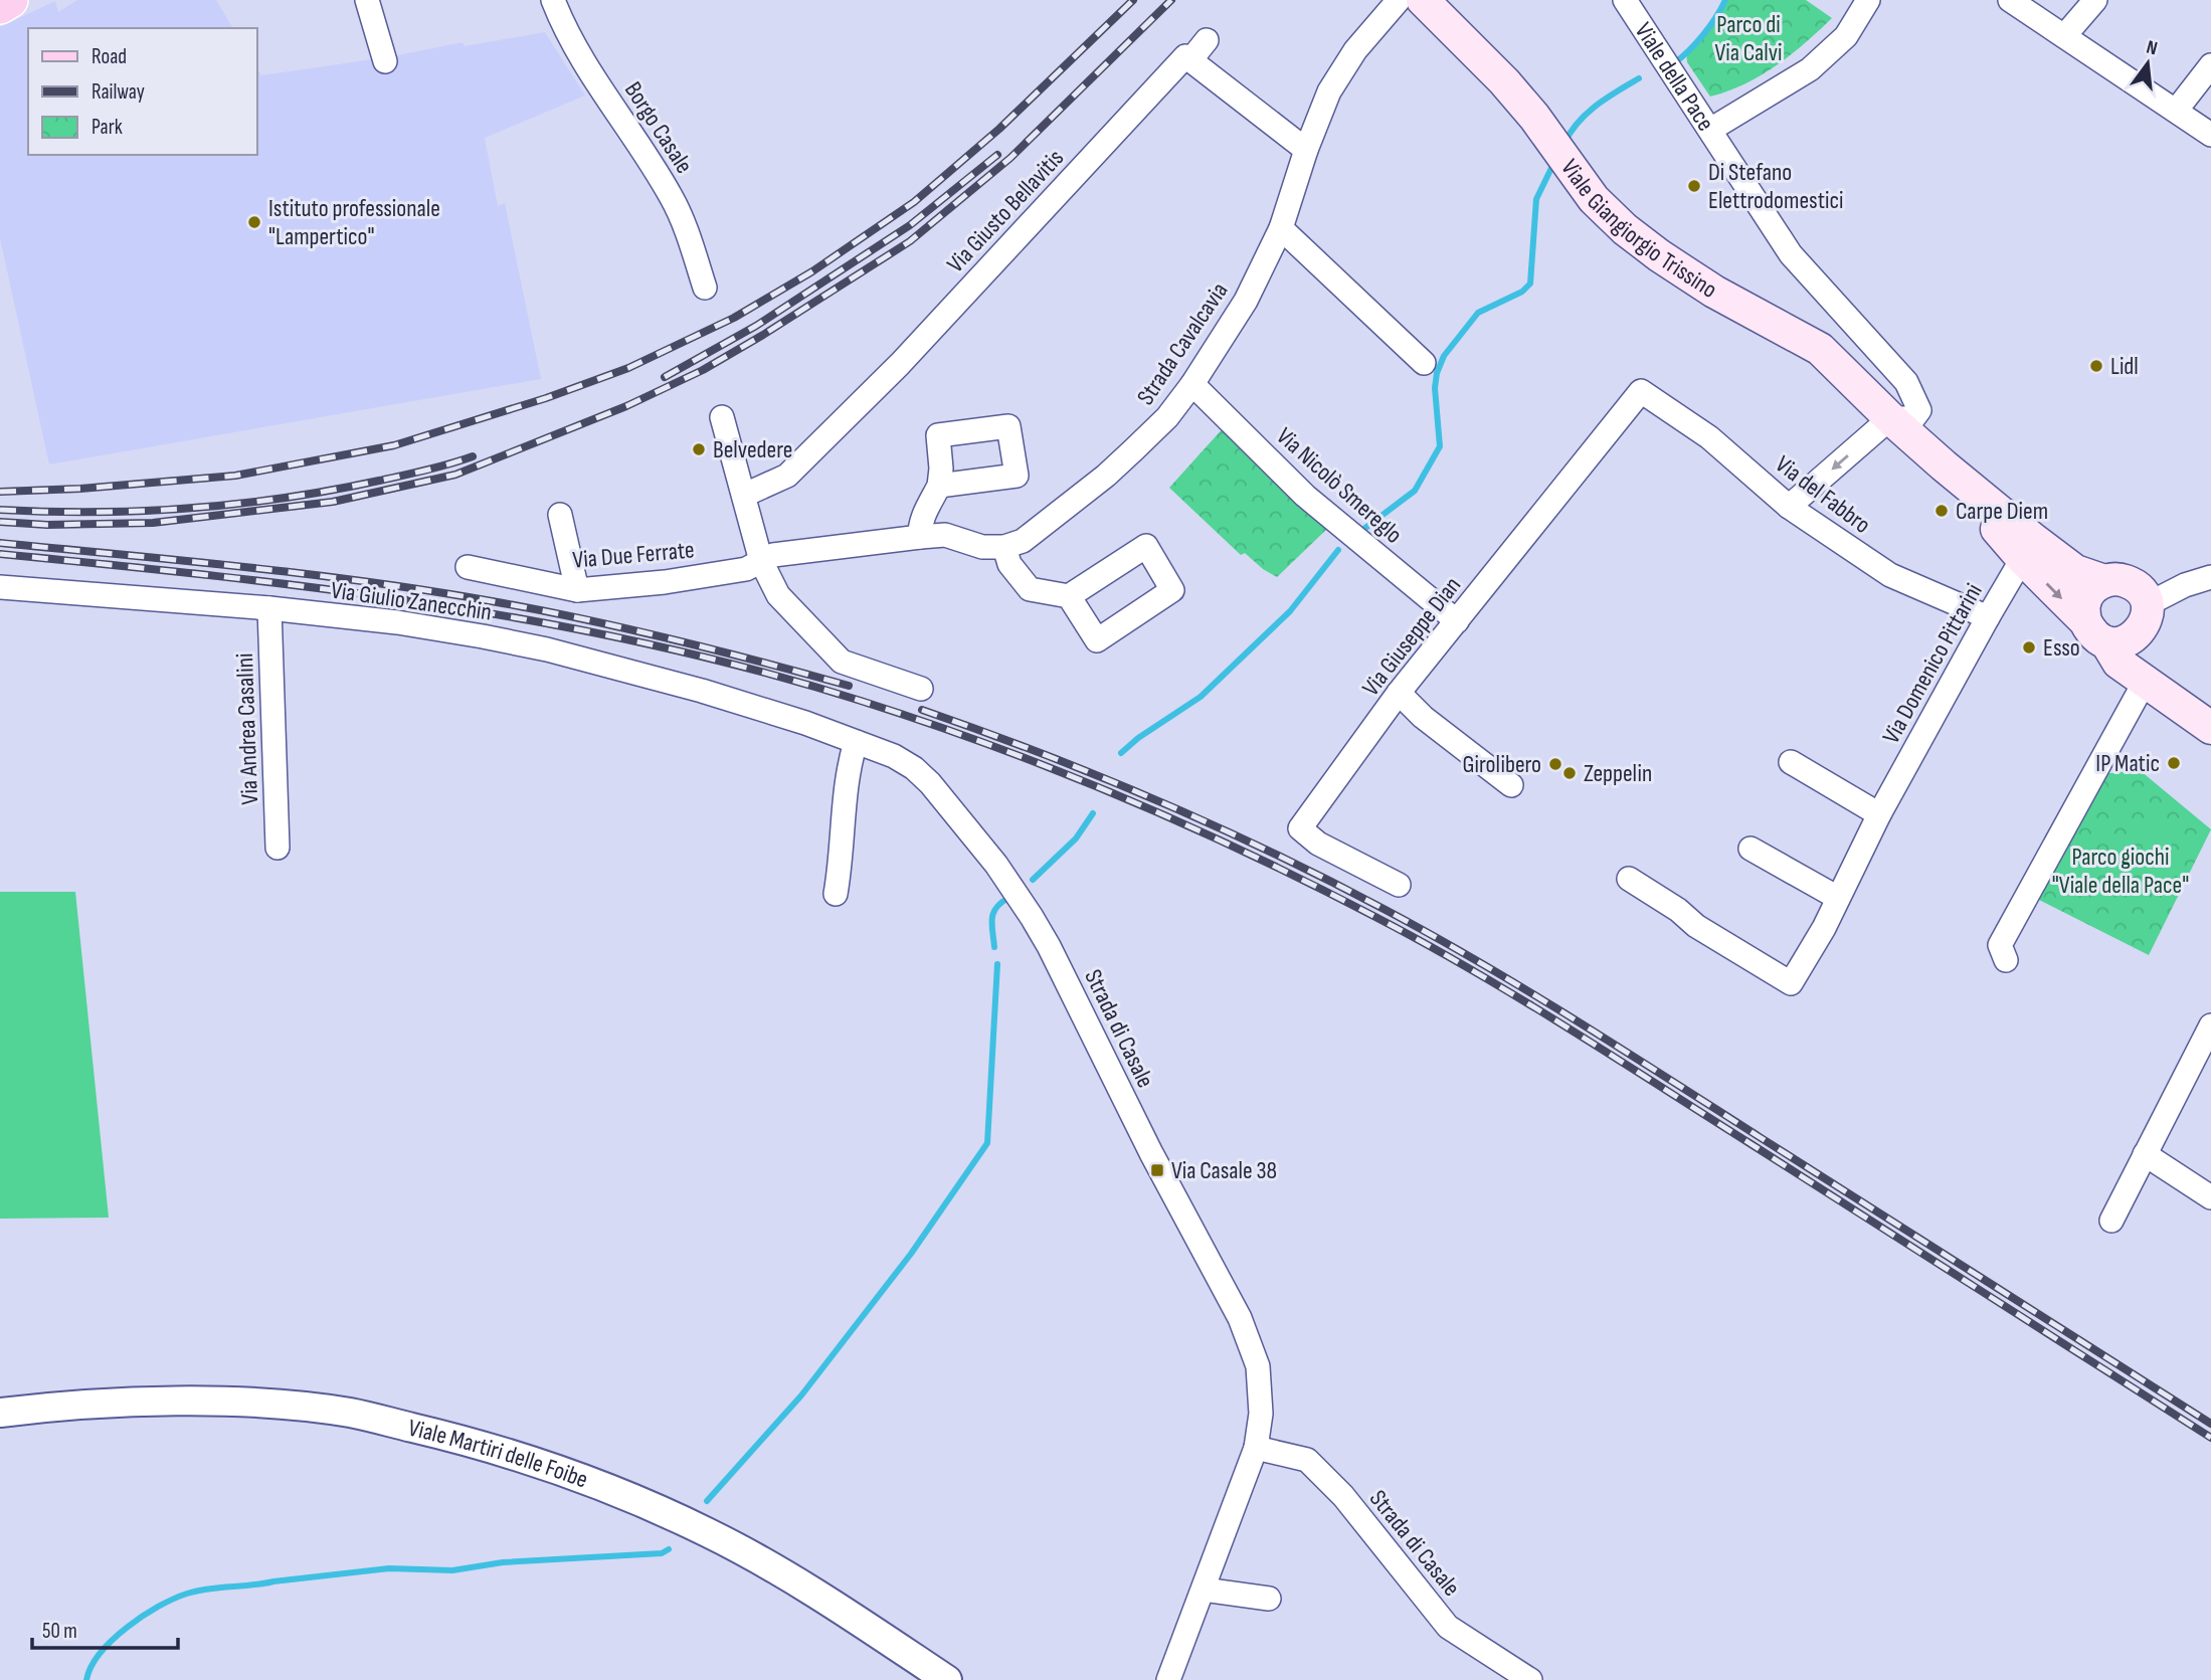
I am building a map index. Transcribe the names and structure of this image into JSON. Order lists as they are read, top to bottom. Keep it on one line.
{"streets":{"main road":["Viale Giangiorgio Trissino"],"street":["Viale della Pace","Borgo Casale","Via Giusto Bellavitis","Strada Cavalcavia","Via Nicolò Smereglo","Via del Fabbro","Via Due Ferrate","Via Giulio Zanecchin","Via Giuseppe Dian","Via Domenico Pittarini","Via Andrea Casalini","Strada di Casale","Viale Martiri delle Foibe"]},"crossings":[["Viale della Pace","Viale Giangiorgio Trissino"],["Strada Cavalcavia","Via Nicolò Smereglo"],["Via Nicolò Smereglo","Via Giuseppe Dian"],["Via del Fabbro","Via Giuseppe Dian"],["Via del Fabbro","Via Domenico Pittarini"],["Via Giulio Zanecchin","Via Andrea Casalini"],["Via Giulio Zanecchin","Strada di Casale"]],"parks":["Parco di Via Calvi","Parco giochi \"Viale della Pace\""],"places":{"other":["Di Stefano Elettrodomestici","Istituto professionale \"Lampertico\"","Lidl","Belvedere","Carpe Diem","Esso","IP Matic","Girolibero","Zeppelin"],"transit":["Via Casale 38"]},"legend":["Road","Railway","Park"],"scale_bar":"50 m","north":"top"}
